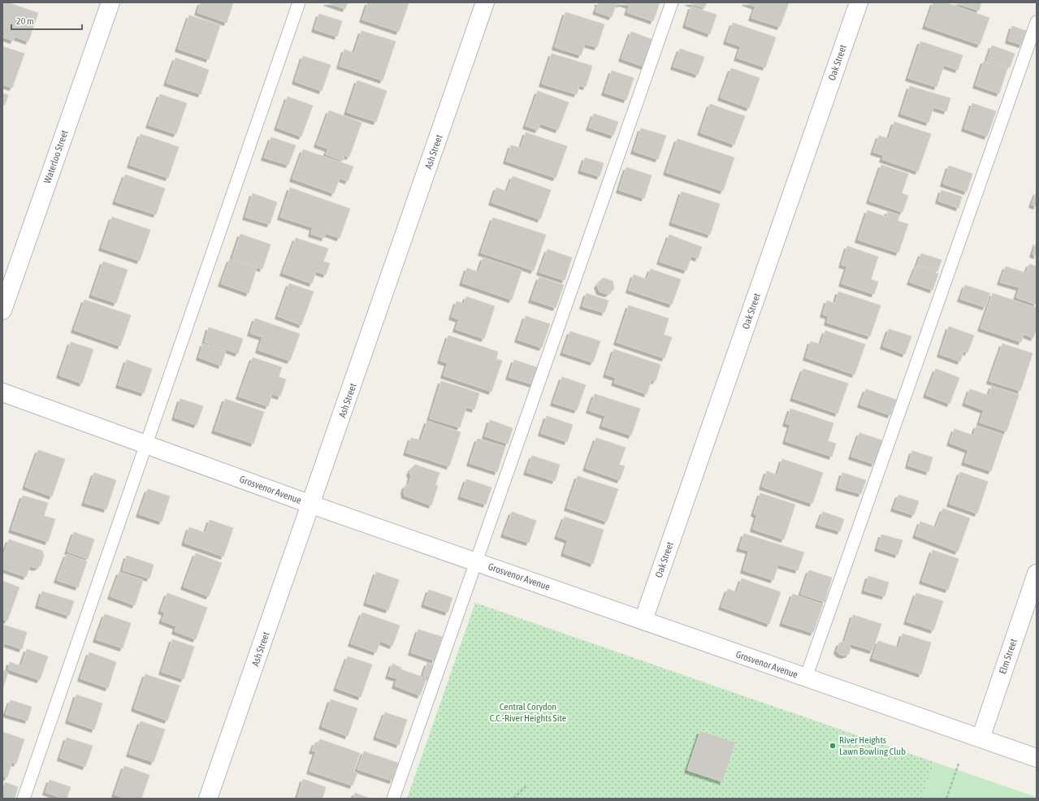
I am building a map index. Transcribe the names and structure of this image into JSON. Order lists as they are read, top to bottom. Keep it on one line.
{"streets":{"street":["Oak Street","Ash Street","Waterloo Street","Grosvenor Avenue","Elm Street"]},"crossings":[["Oak Street","Grosvenor Avenue"],["Ash Street","Grosvenor Avenue"],["Grosvenor Avenue","Elm Street"]],"parks":["Central Corydon C.C.-River Heights Site"],"places":["River Heights Lawn Bowling Club"],"scale_bar":"20 m"}
